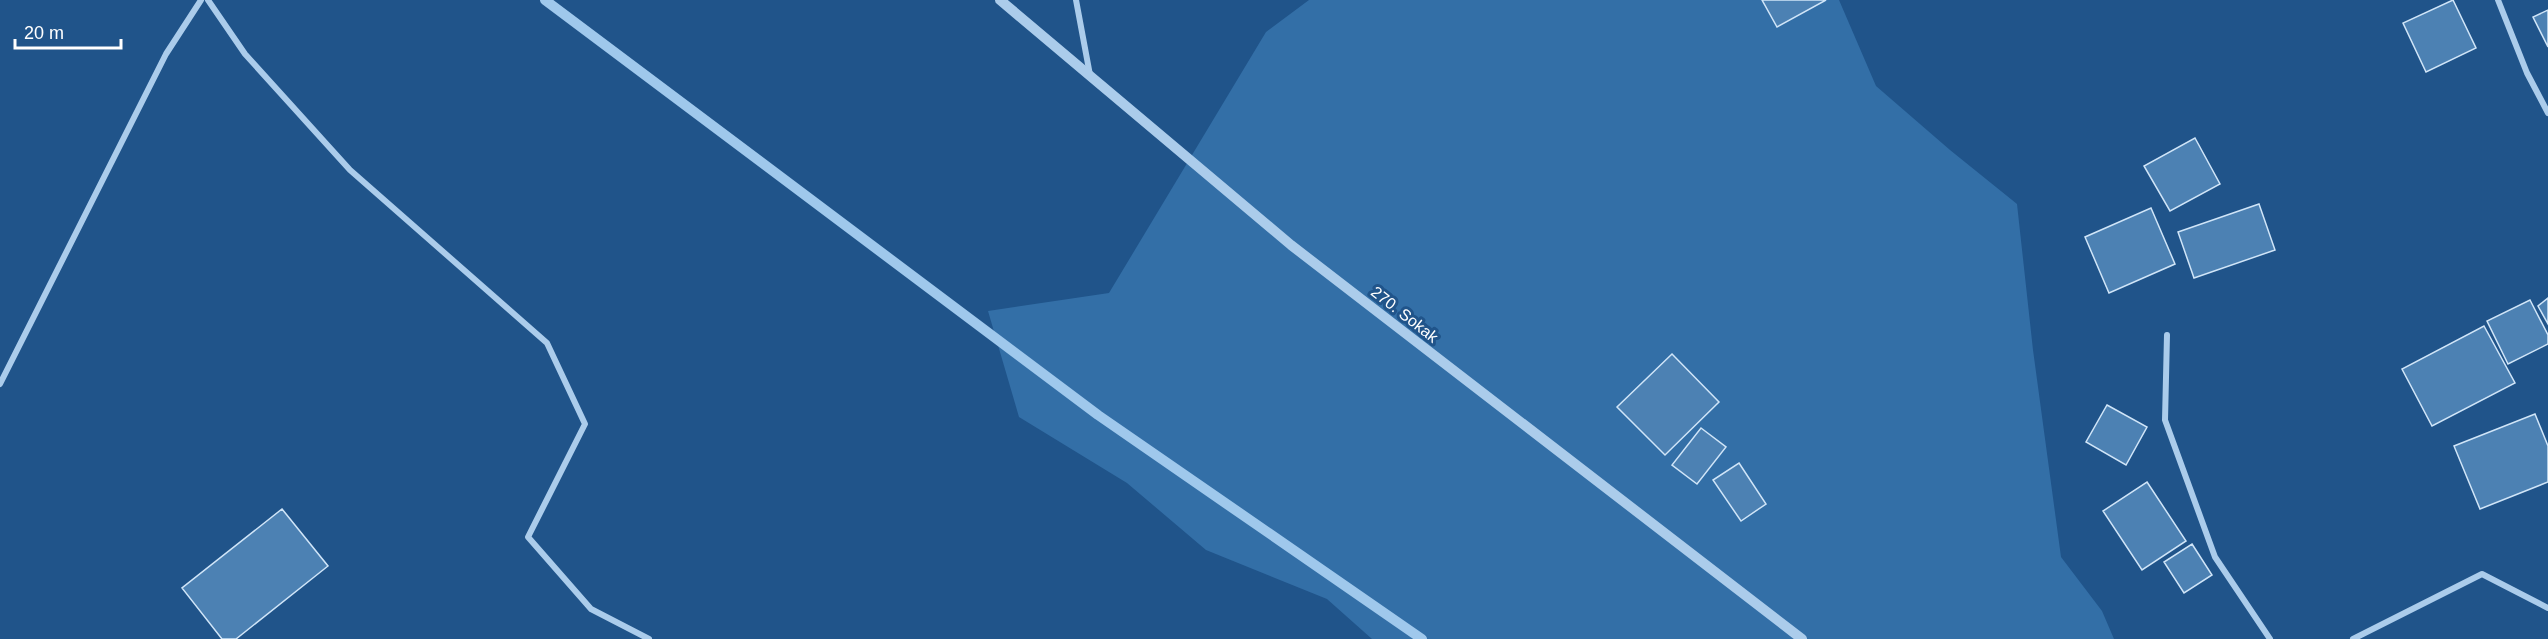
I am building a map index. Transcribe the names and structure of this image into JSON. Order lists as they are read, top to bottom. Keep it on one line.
{"streets":{"street":["270. Sokak"]},"scale_bar":"20 m"}
